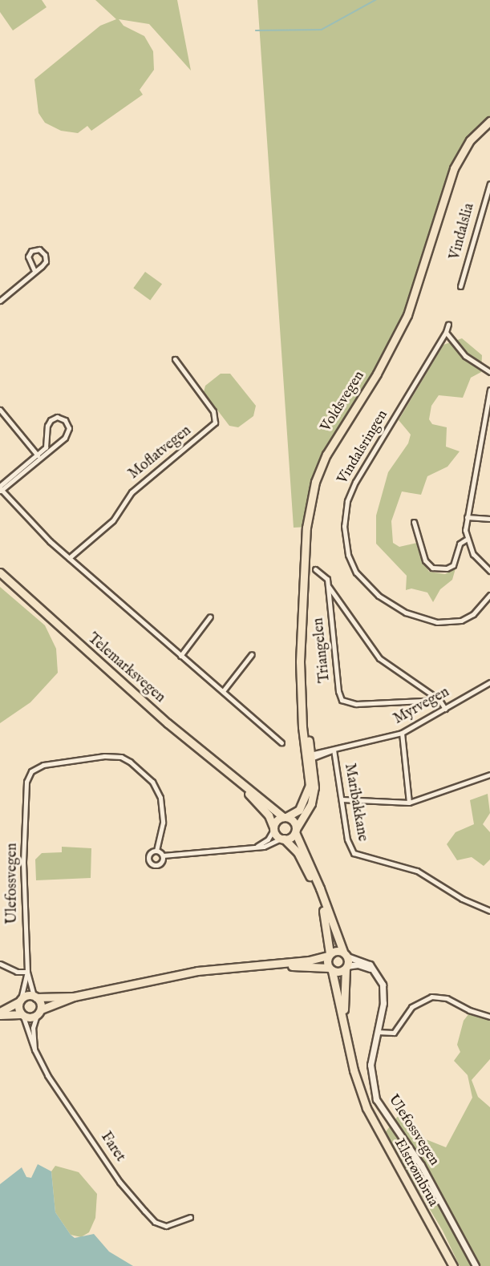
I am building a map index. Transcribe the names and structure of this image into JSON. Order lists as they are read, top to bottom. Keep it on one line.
{"streets":{"main road":["Voldsvegen","Telemarksvegen","Elstrømbrua"],"street":["Vindalslia","Vindalsringen","Moflatvegen","Triangelen","Myrvegen","Maribakkane","Ulefossvegen","Faret"]},"crossings":[["Voldsvegen","Telemarksvegen"],["Voldsvegen","Myrvegen"],["Triangelen","Myrvegen"],["Myrvegen","Maribakkane"]]}
